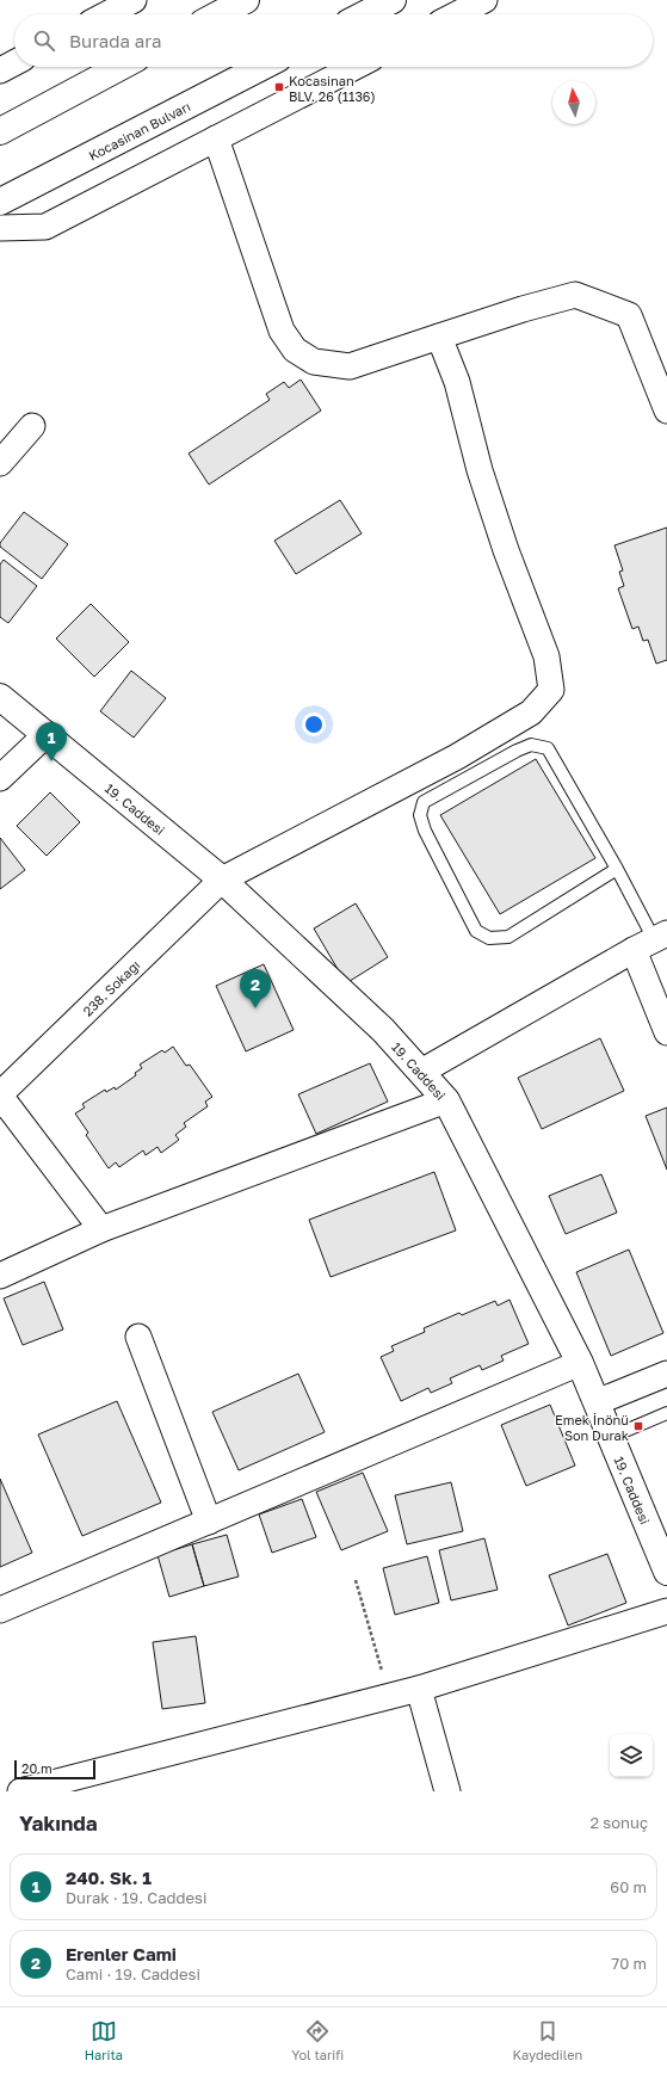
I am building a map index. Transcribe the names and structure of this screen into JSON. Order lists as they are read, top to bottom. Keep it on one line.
{"streets":{"main road":["Kocasinan Bulvarı","19. Caddesi"],"street":["238. Sokağı"]},"crossings":[["19. Caddesi","238. Sokağı"]],"places":{"transit":["Kocasinan BLV. 26 (1136)","Emek İnönü Son Durak"]},"scale_bar":"20 m","north":"top","page":{"search":"Burada ara","pins":["1","2"],"scale":"20 m","heading":["Yakında","2 sonuç"],"list":[{"mark":"1","name":"240. Sk. 1","note":"Durak · 19. Caddesi","value":"60 m"},{"mark":"2","name":"Erenler Cami","note":"Cami · 19. Caddesi","value":"70 m"}],"nav":["Harita","Yol tarifi","Kaydedilen"]}}
